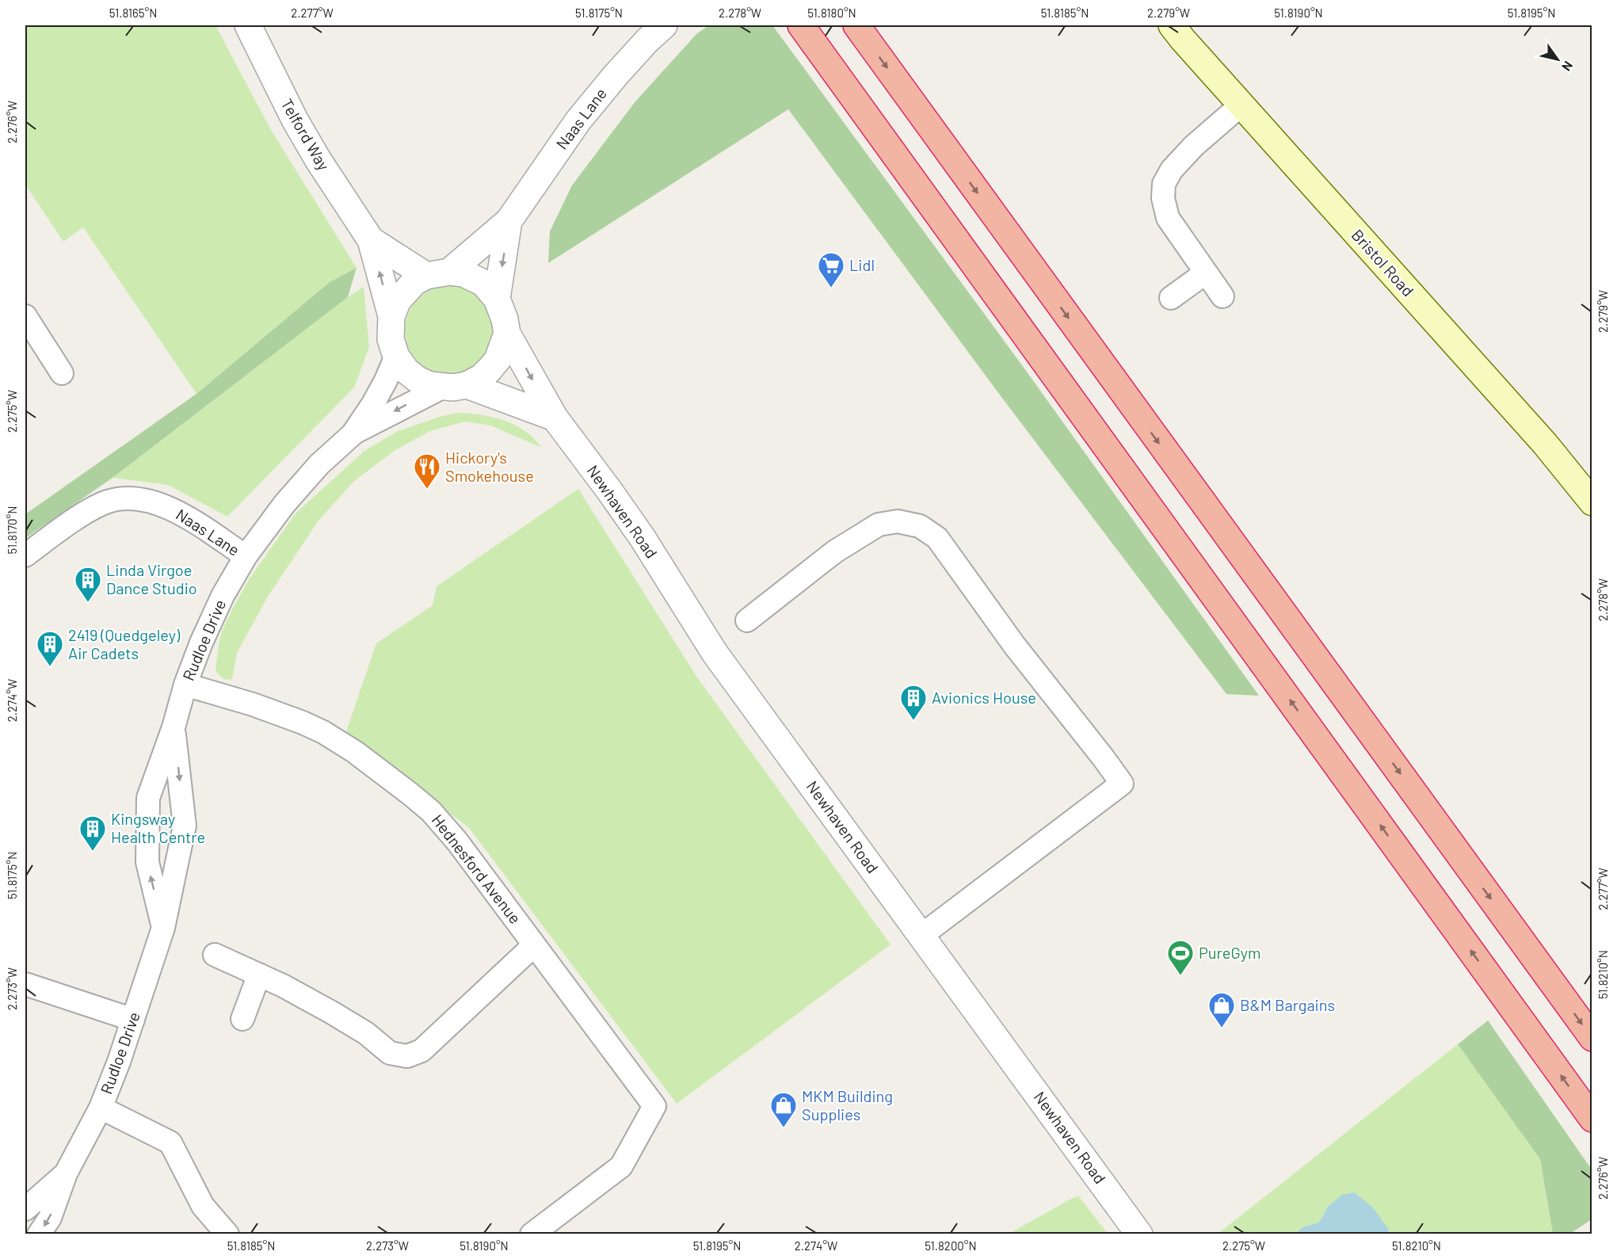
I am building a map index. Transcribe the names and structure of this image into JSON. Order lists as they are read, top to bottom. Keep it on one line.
{"streets":{"main road":["Bristol Road"],"street":["Naas Lane","Telford Way","Newhaven Road","Rudloe Drive","Hednesford Avenue"]},"crossings":[["Naas Lane","Telford Way"],["Naas Lane","Newhaven Road"],["Naas Lane","Rudloe Drive"],["Telford Way","Newhaven Road"],["Rudloe Drive","Hednesford Avenue"]],"places":{"supermarket":["Lidl"],"restaurant":["Hickory's Smokehouse"],"building":["Linda Virgoe Dance Studio","2419 (Quedgeley) Air Cadets","Avionics House","Kingsway Health Centre"],"sports":["PureGym"],"shop":["B&M Bargains","MKM Building Supplies"]},"north":"bottom right","coordinates":["51.8165°N","2.277°W","51.8175°N","2.278°W","51.8180°N","51.8185°N","2.279°W","51.8190°N","51.8195°N","2.276°W","2.275°W","51.8170°N","2.274°W","51.8210°N","2.273°W","51.8200°N"]}
